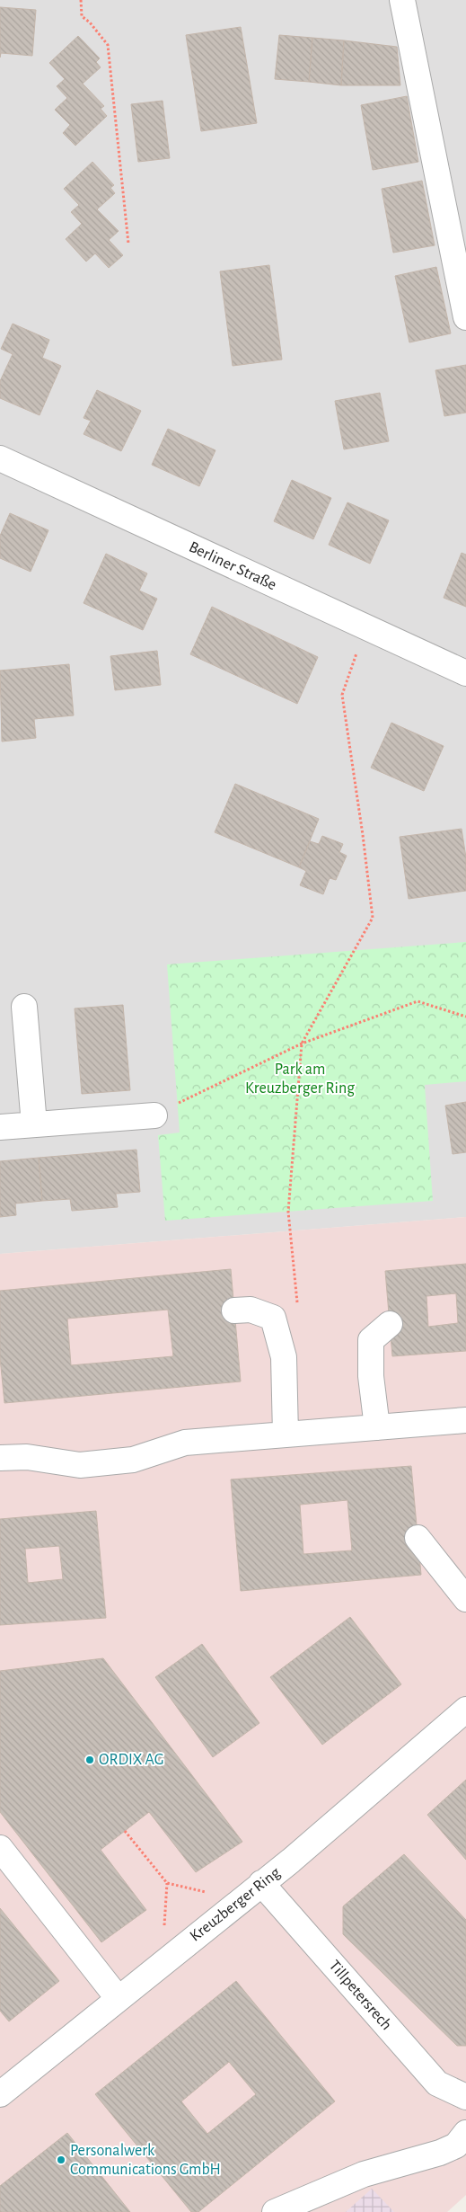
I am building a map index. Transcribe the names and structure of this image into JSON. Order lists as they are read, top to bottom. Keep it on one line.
{"streets":{"street":["Berliner Straße","Kreuzberger Ring","Tillpetersrech"]},"crossings":[["Kreuzberger Ring","Tillpetersrech"]],"parks":["Park am Kreuzberger Ring"],"places":["ORDIX AG","Personalwerk Communications GmbH"]}
